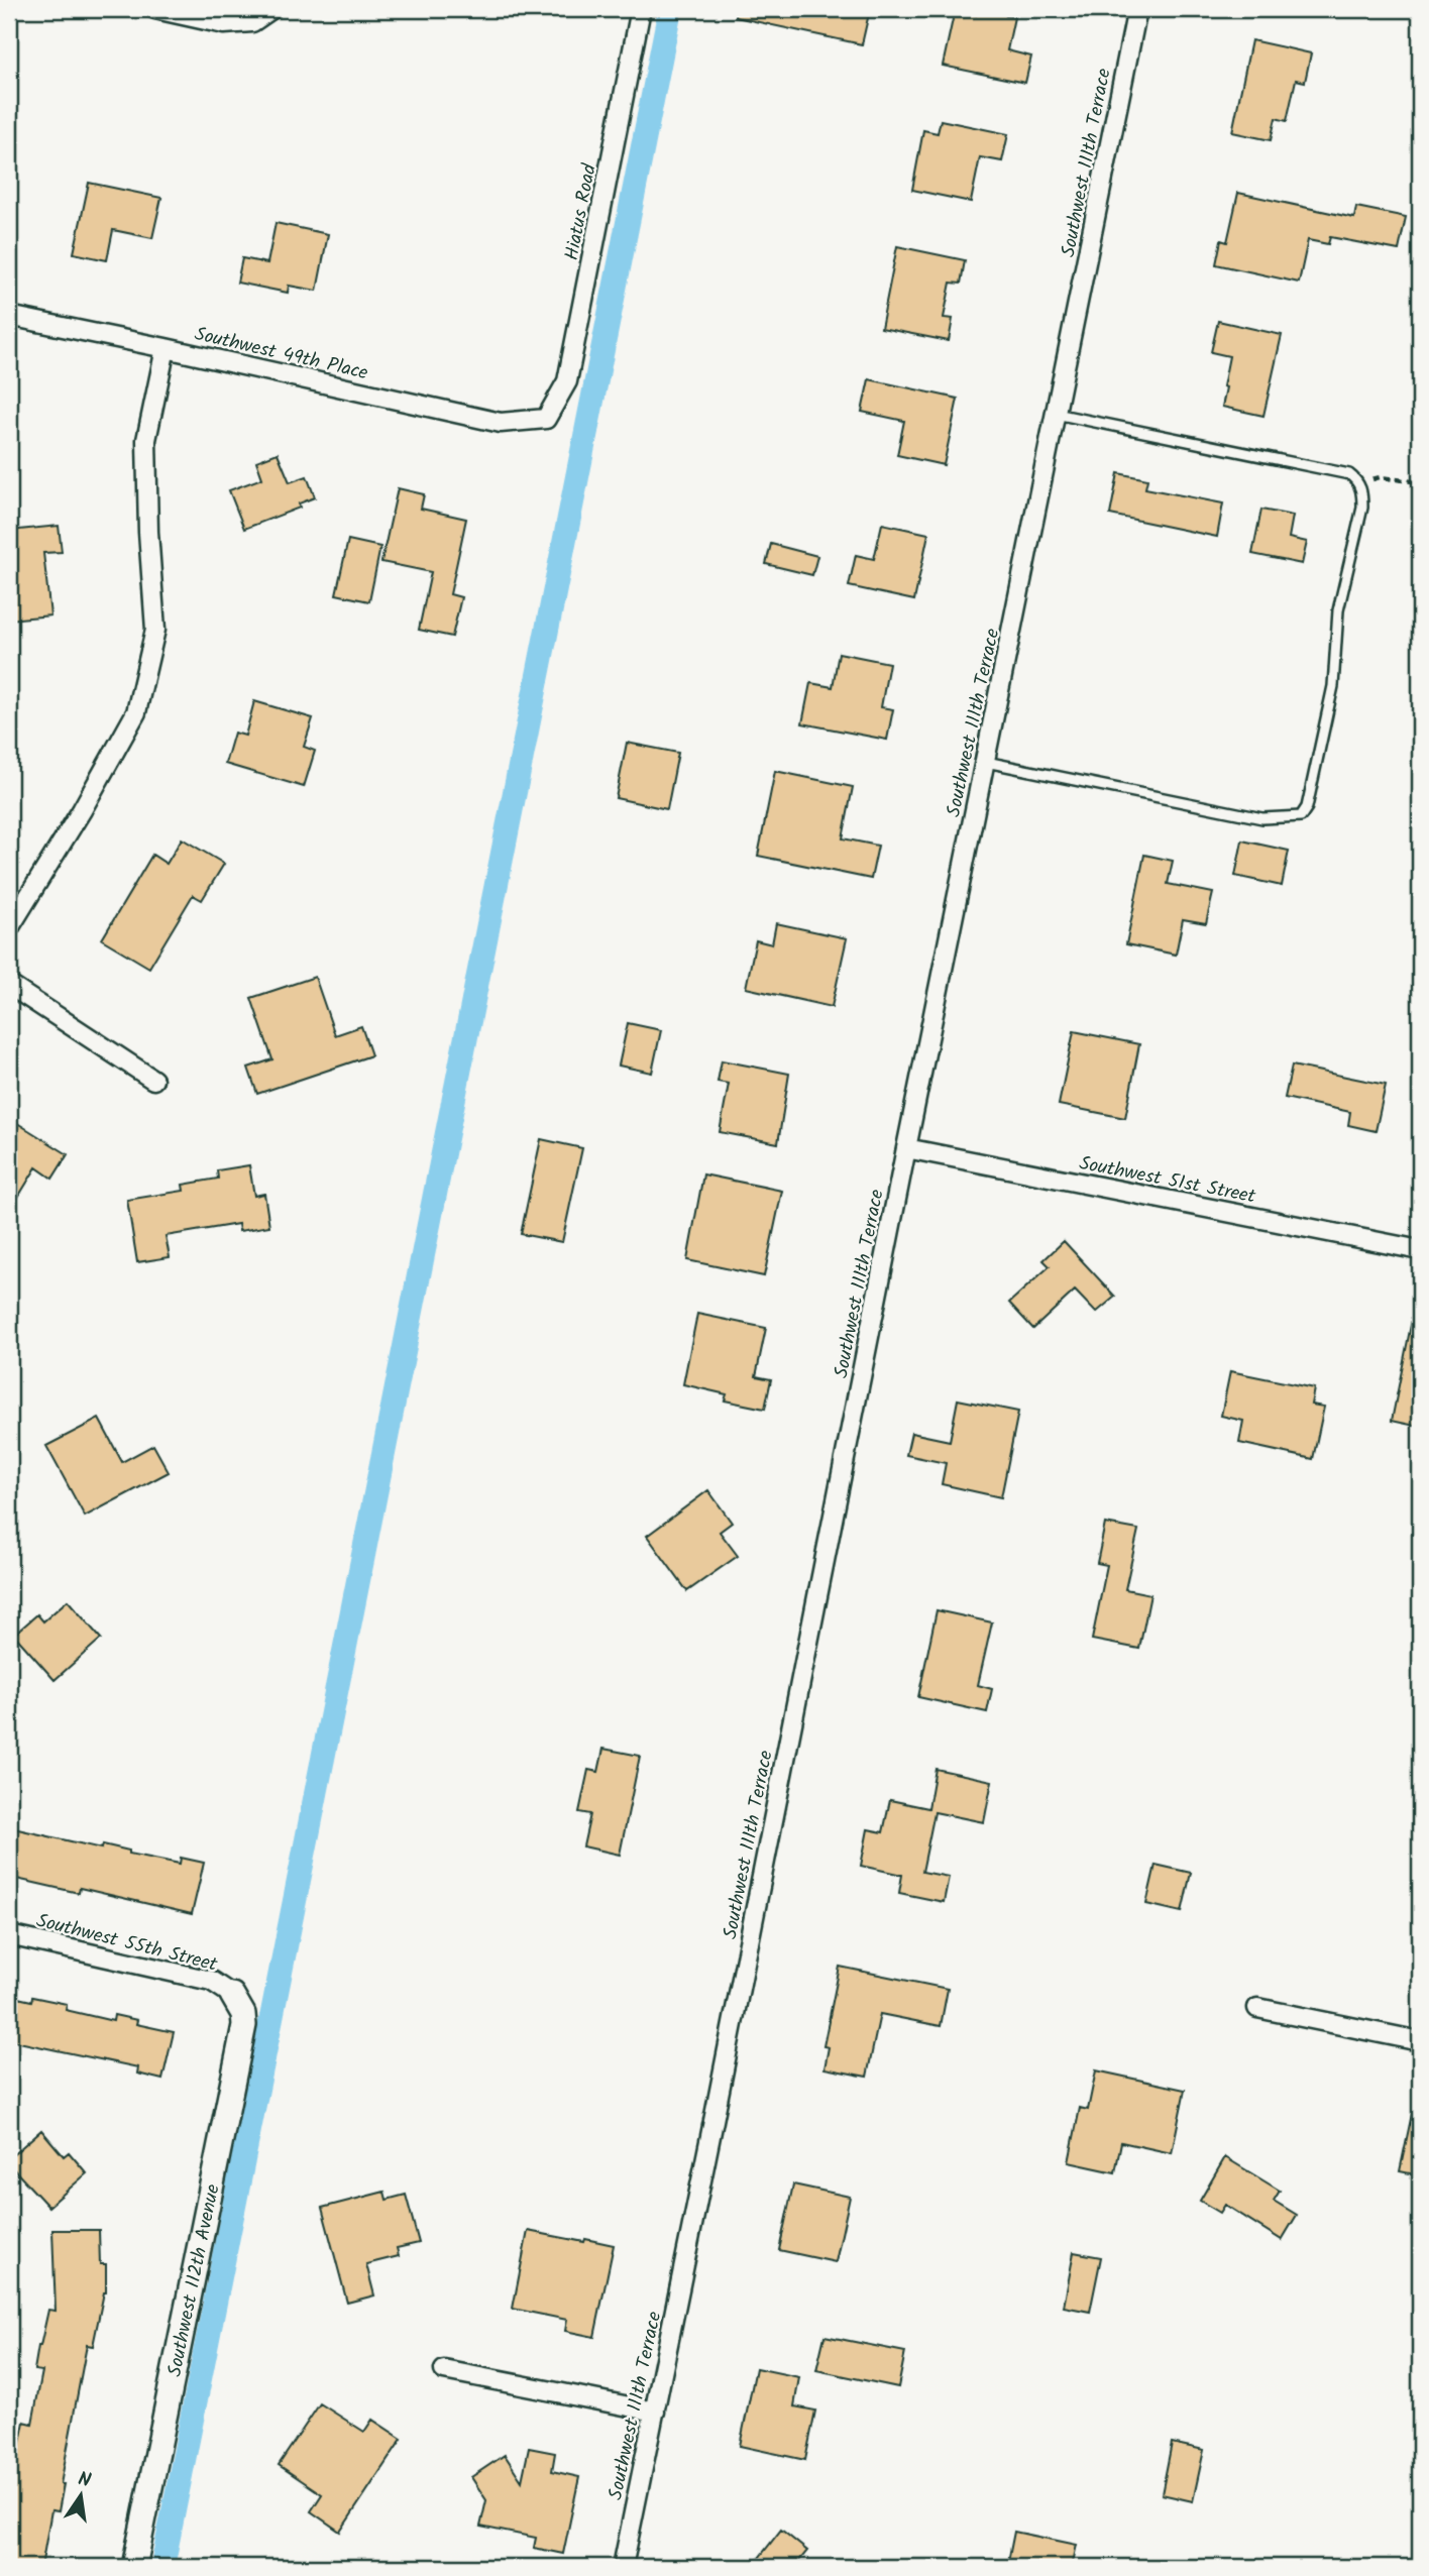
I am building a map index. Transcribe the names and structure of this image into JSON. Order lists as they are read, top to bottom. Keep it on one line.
{"streets":{"street":["Southwest 111th Terrace","Hiatus Road","Southwest 49th Place","Southwest 51st Street","Southwest 55th Street","Southwest 112th Avenue"]},"crossings":[["Southwest 111th Terrace","Southwest 51st Street"],["Hiatus Road","Southwest 49th Place"],["Southwest 55th Street","Southwest 112th Avenue"]],"north":"top"}
